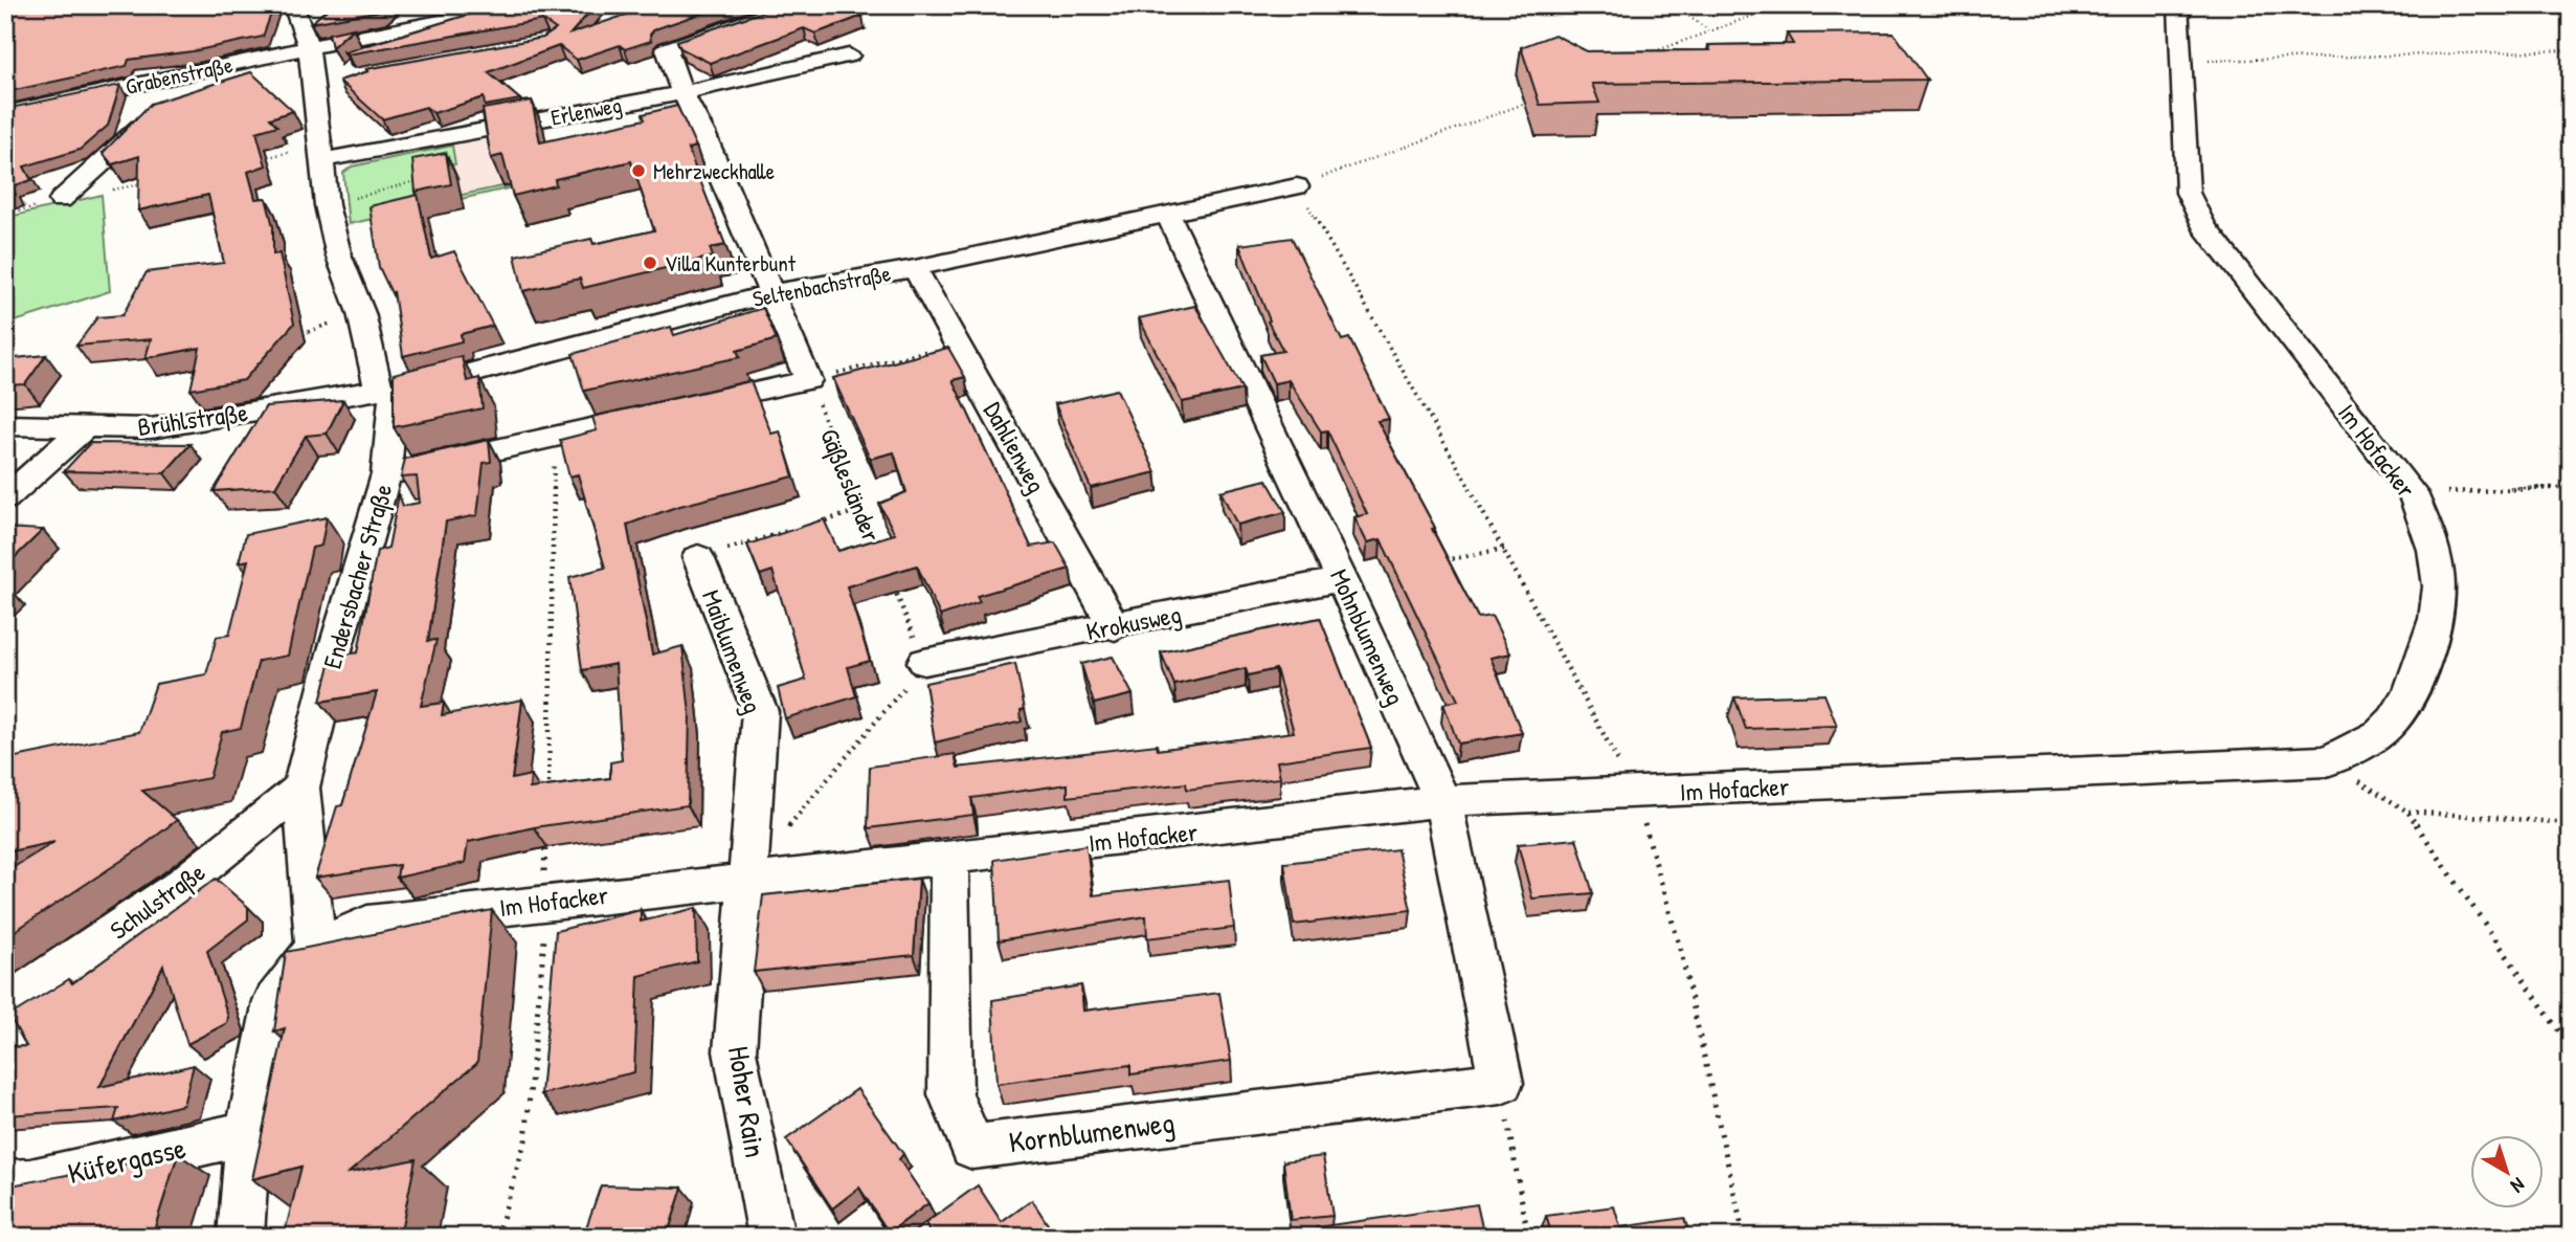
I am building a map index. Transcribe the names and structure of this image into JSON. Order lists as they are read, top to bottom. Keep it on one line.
{"streets":{"street":["Grabenstraße","Erlenweg","Seltenbachstraße","Brühlstraße","Dahlienweg","Im Hofacker","Endersbacher Straße","Krokusweg","Mohnblumenweg","Maiblumenweg","Schulstraße","Hoher Rain","Kornblumenweg","Küfergasse"],"path":["Gäßlesländer"]},"crossings":[["Grabenstraße","Endersbacher Straße"],["Erlenweg","Endersbacher Straße"],["Seltenbachstraße","Brühlstraße"],["Seltenbachstraße","Dahlienweg"],["Seltenbachstraße","Endersbacher Straße"],["Seltenbachstraße","Mohnblumenweg"],["Brühlstraße","Endersbacher Straße"],["Dahlienweg","Krokusweg"],["Im Hofacker","Endersbacher Straße"],["Im Hofacker","Mohnblumenweg"],["Im Hofacker","Maiblumenweg"],["Im Hofacker","Hoher Rain"],["Im Hofacker","Kornblumenweg"],["Endersbacher Straße","Schulstraße"],["Krokusweg","Mohnblumenweg"],["Mohnblumenweg","Kornblumenweg"],["Maiblumenweg","Hoher Rain"]],"places":["Mehrzweckhalle","Villa Kunterbunt"],"north":"bottom right"}
